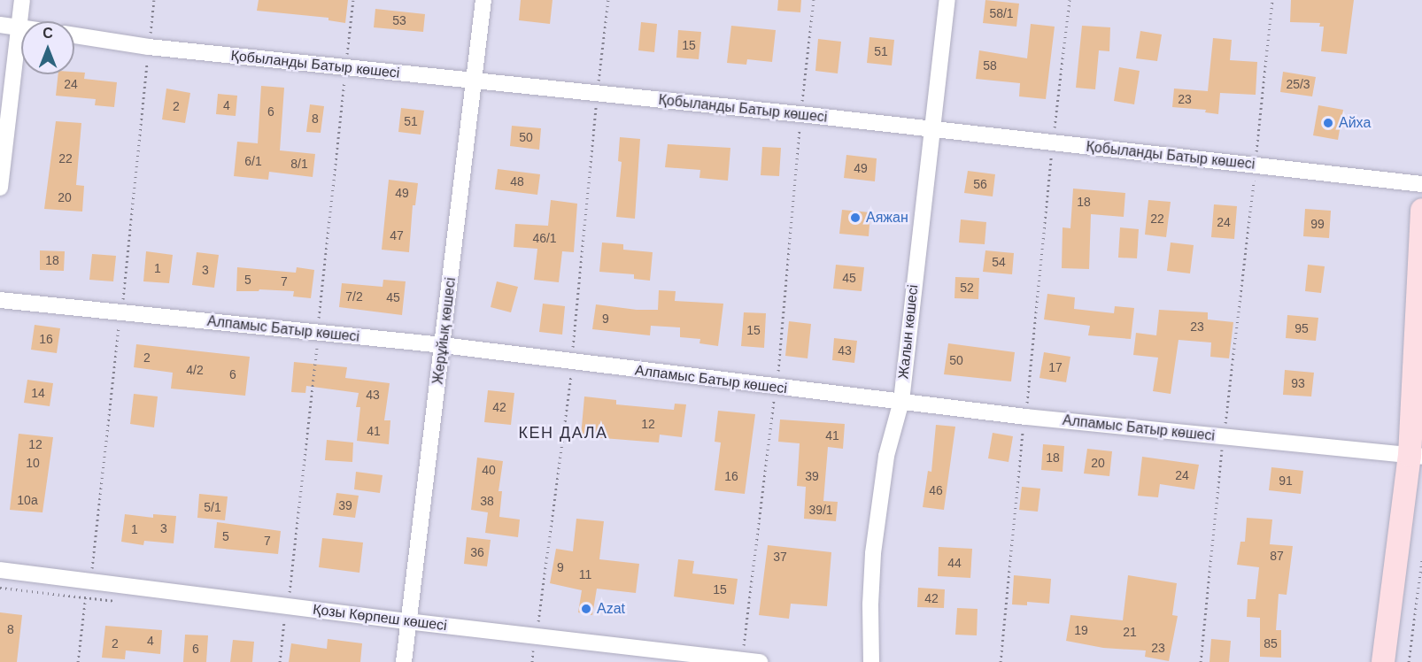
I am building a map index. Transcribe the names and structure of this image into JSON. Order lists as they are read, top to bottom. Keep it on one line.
{"streets":{"street":["Қобыланды Батыр көшесі","Алпамыс Батыр көшесі","Жерұйық көшесі","Жалын көшесі","Қозы Көрпеш көшесі"]},"crossings":[["Қобыланды Батыр көшесі","Жерұйық көшесі"],["Қобыланды Батыр көшесі","Жалын көшесі"],["Алпамыс Батыр көшесі","Жерұйық көшесі"],["Алпамыс Батыр көшесі","Жалын көшесі"],["Жерұйық көшесі","Қозы Көрпеш көшесі"]],"districts":["КЕН ДАЛА"],"places":["Айха","Аяжан","Azat"],"house_numbers":["58/1","53","15","51","58","24","25/3","23","4","2","6","8","51","50","22","6/1","8/1","49","48","56","49","20","18","22","24","99","47","46/1","18","54","1","3","45","5","7","52","7/2","45","9","23","95","15","16","43","2","50","17","4/2","6","93","14","43","42","12","41","41","12","18","10","20","40","24","16","39","91","46","10а","38","39","5/1","39/1","3","1","5","7","36","87","37","44","9","11","15","42","8","19","21","4","2","85","23","6"],"north":"top"}
